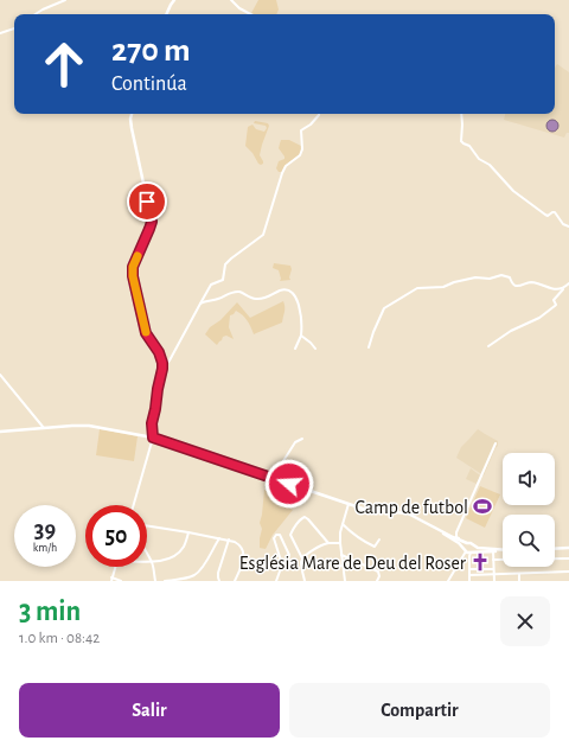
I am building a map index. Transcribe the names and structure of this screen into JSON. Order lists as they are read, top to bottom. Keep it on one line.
{"places":{"sports":["Camp de futbol"],"church":["Església Mare de Deu del Roser"]},"page":{"turn":["270 m","Continúa"],"speed":"39 km/h","limit":"50","heading":["3 min","1.0 km · 08:42"],"buttons":["Salir","Compartir"]}}
